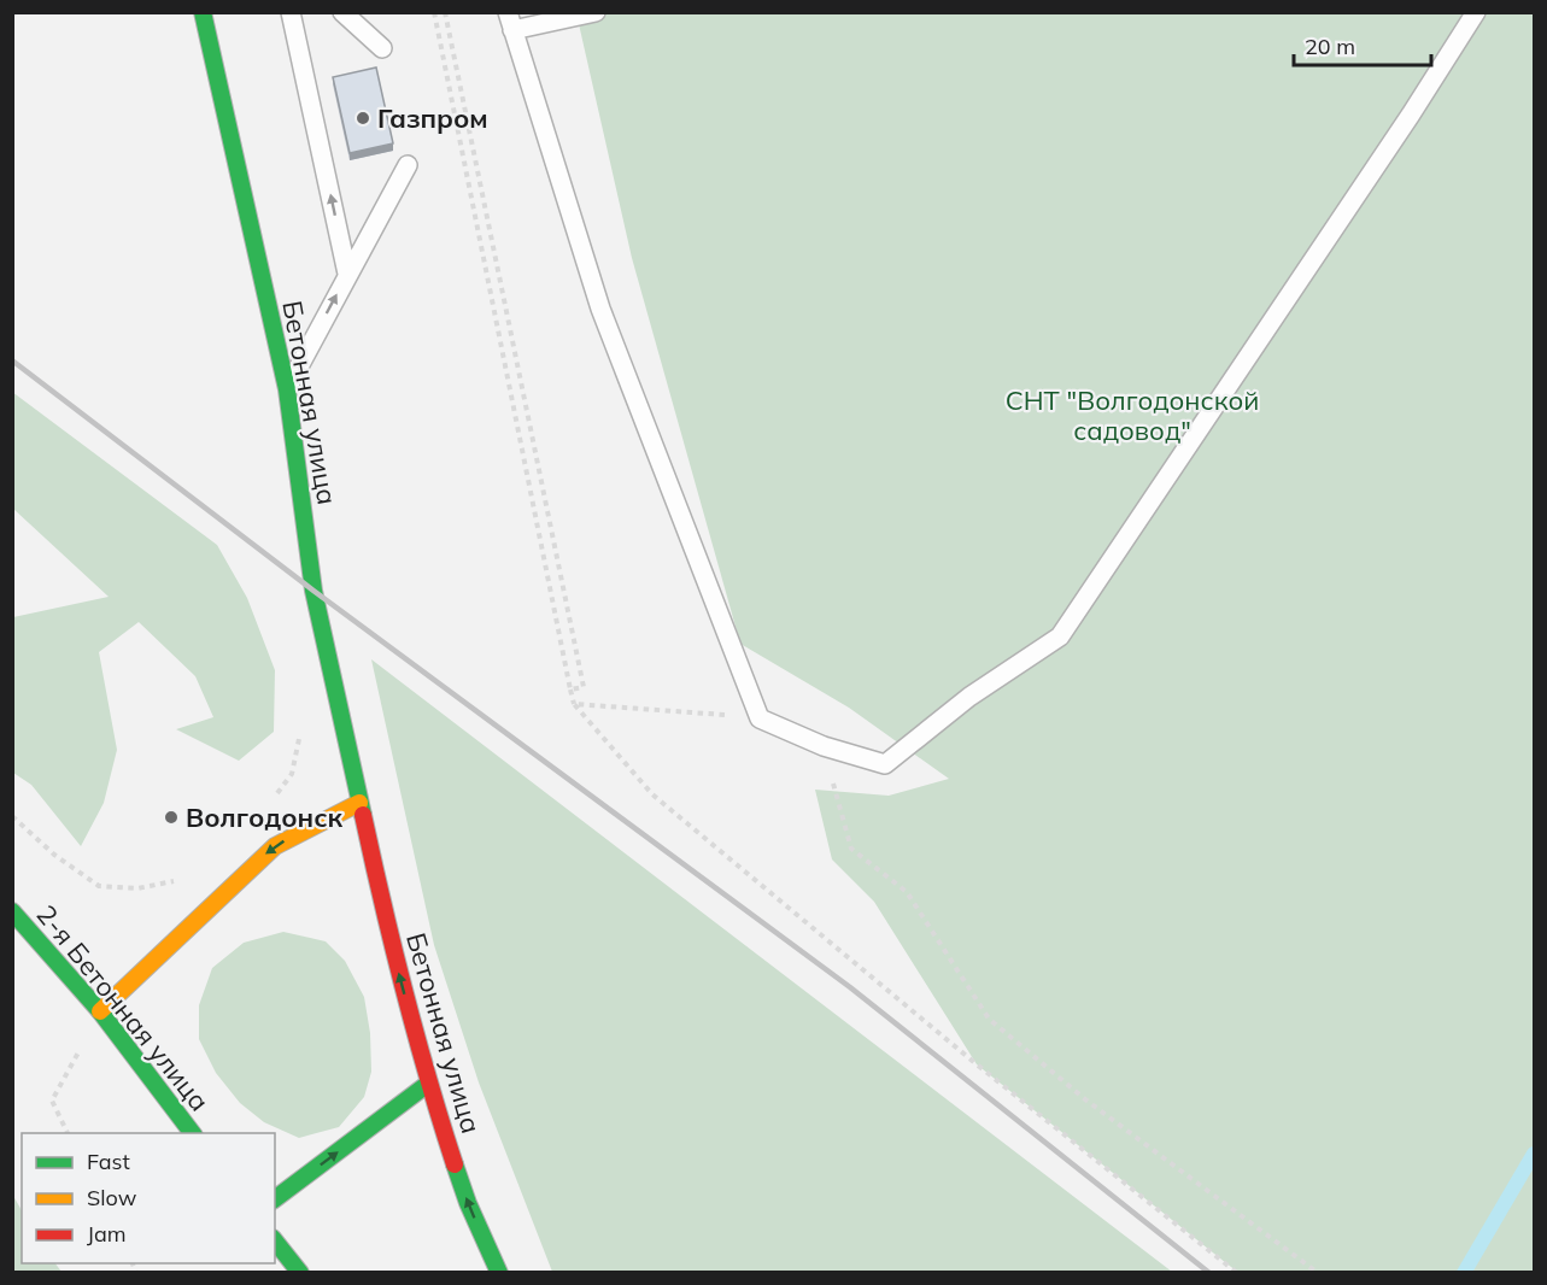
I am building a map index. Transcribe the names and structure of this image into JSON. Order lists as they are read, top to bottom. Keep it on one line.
{"streets":{"main road":["Бетонная улица","2-я Бетонная улица"]},"one_way":["Бетонная улица"],"parks":["СНТ \"Волгодонской садовод\""],"places":["Газпром","Волгодонск"],"legend":["Fast","Slow","Jam"],"scale_bar":"20 m"}
